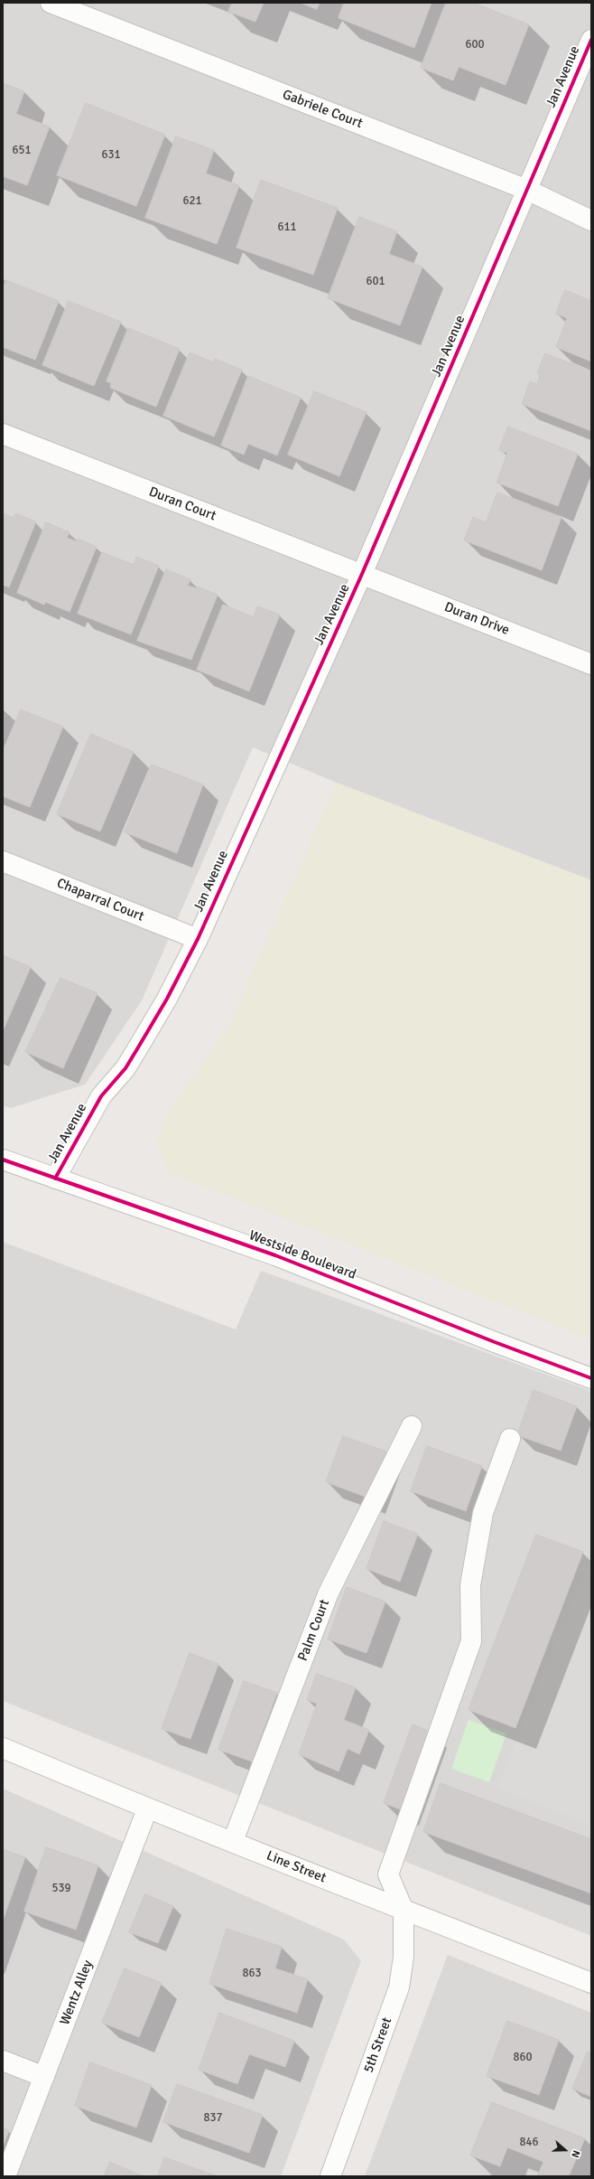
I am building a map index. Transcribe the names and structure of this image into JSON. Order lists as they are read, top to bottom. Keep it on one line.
{"streets":{"street":["Jan Avenue","Gabriele Court","Duran Court","Duran Drive","Chaparral Court","Westside Boulevard","Palm Court","Line Street","Wentz Alley","5th Street"]},"crossings":[["Jan Avenue","Gabriele Court"],["Jan Avenue","Duran Court"],["Jan Avenue","Duran Drive"],["Jan Avenue","Chaparral Court"],["Jan Avenue","Westside Boulevard"],["Duran Court","Duran Drive"],["Palm Court","Line Street"],["Line Street","Wentz Alley"],["Line Street","5th Street"]],"house_numbers":["600","651","631","621","611","601","539","863","860","837","846"],"north":"right"}
